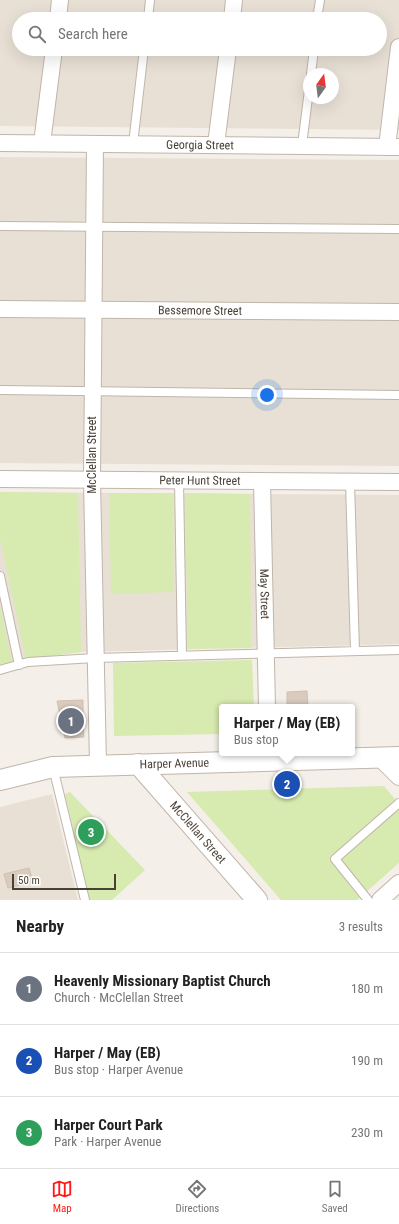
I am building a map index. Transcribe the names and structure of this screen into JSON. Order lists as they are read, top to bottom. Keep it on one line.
{"streets":{"street":["Georgia Street","Bessemore Street","McClellan Street","Peter Hunt Street","May Street","Harper Avenue"]},"crossings":[["Georgia Street","McClellan Street"],["Bessemore Street","McClellan Street"],["McClellan Street","Peter Hunt Street"],["McClellan Street","Harper Avenue"],["Peter Hunt Street","May Street"]],"scale_bar":"50 m","north":"top","page":{"search":"Search here","popup":["Harper / May (EB)","Bus stop"],"pins":["1","2","3"],"scale":"50 m","heading":["Nearby","3 results"],"list":[{"mark":"1","name":"Heavenly Missionary Baptist Church","note":"Church · McClellan Street","value":"180 m"},{"mark":"2","name":"Harper / May (EB)","note":"Bus stop · Harper Avenue","value":"190 m"},{"mark":"3","name":"Harper Court Park","note":"Park · Harper Avenue","value":"230 m"}],"nav":["Map","Directions","Saved"]}}
